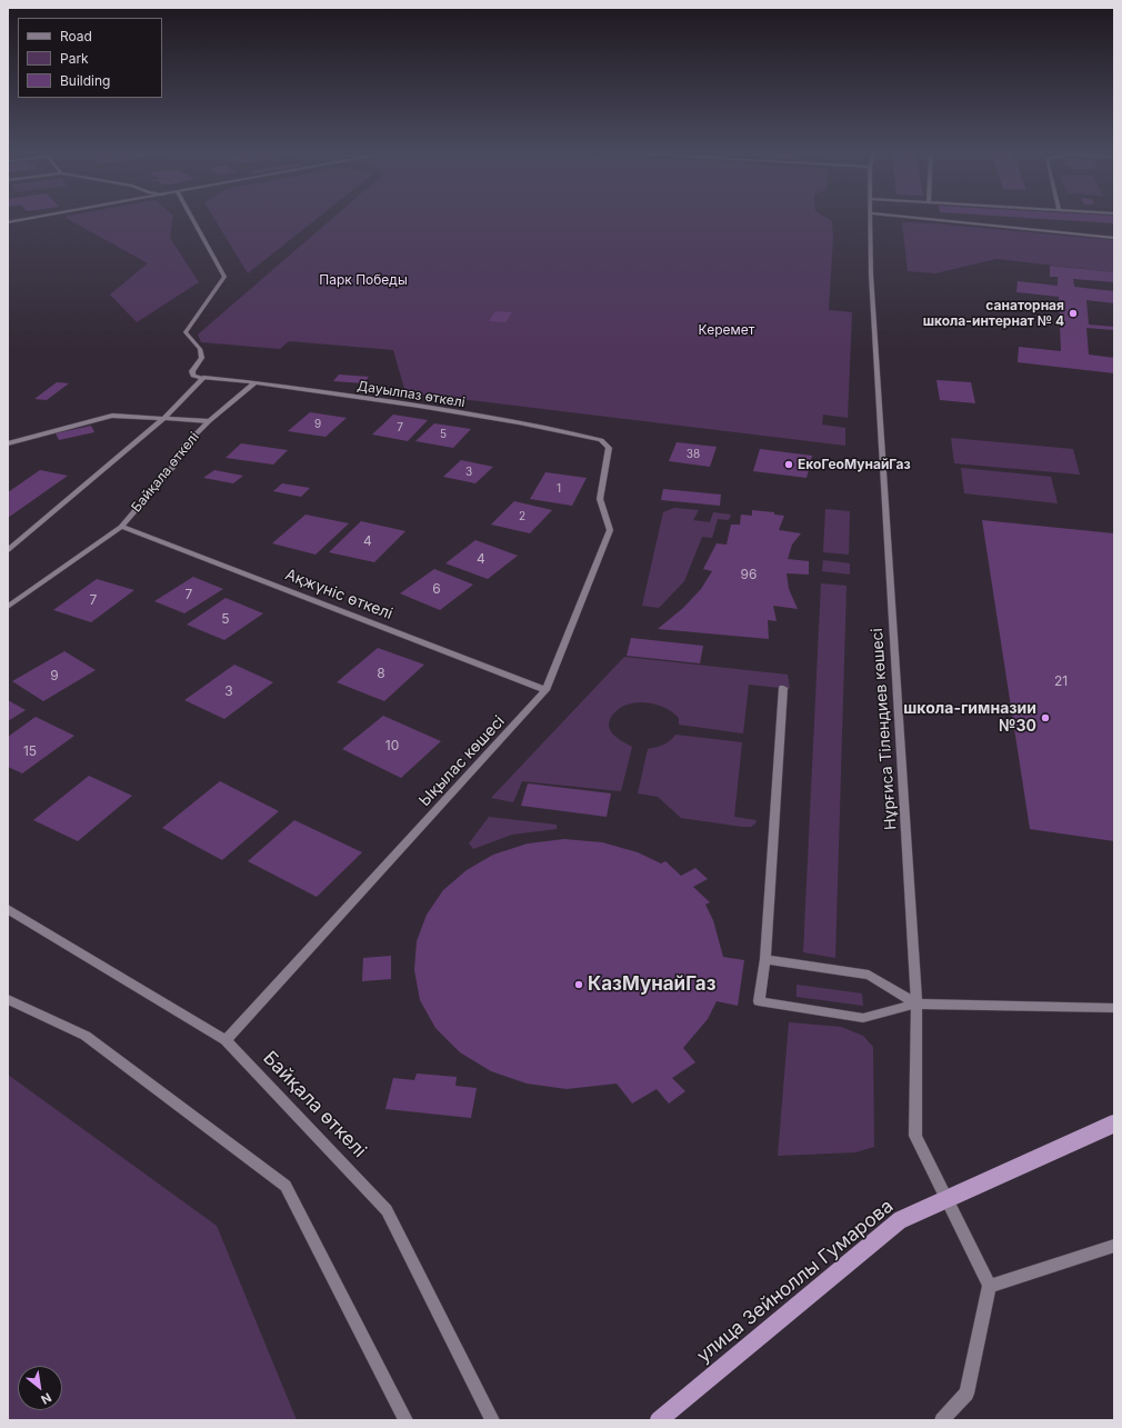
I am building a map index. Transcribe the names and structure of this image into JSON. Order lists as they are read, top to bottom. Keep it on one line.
{"streets":{"main road":["улица Зейноллы Гумарова"],"street":["Дауылпаз өткелі","Байқала өткелі","Ақжүніс өткелі","Нұрғиса Тілендиев көшесі","Ықылас көшесі"]},"crossings":[["Дауылпаз өткелі","Байқала өткелі"],["Дауылпаз өткелі","Ықылас көшесі"],["Байқала өткелі","Ақжүніс өткелі"],["Байқала өткелі","Ықылас көшесі"],["Ақжүніс өткелі","Ықылас көшесі"]],"parks":["Парк Победы","Керемет"],"places":["санаторная школа-интернат № 4","ЕкоГеоМунайГаз","школа-гимназии №30","КазМунайГаз"],"house_numbers":["9","7","5","38","3","1","2","4","4","96","6","7","7","5","8","9","21","3","10","15"],"legend":["Road","Park","Building"],"north":"bottom right"}
